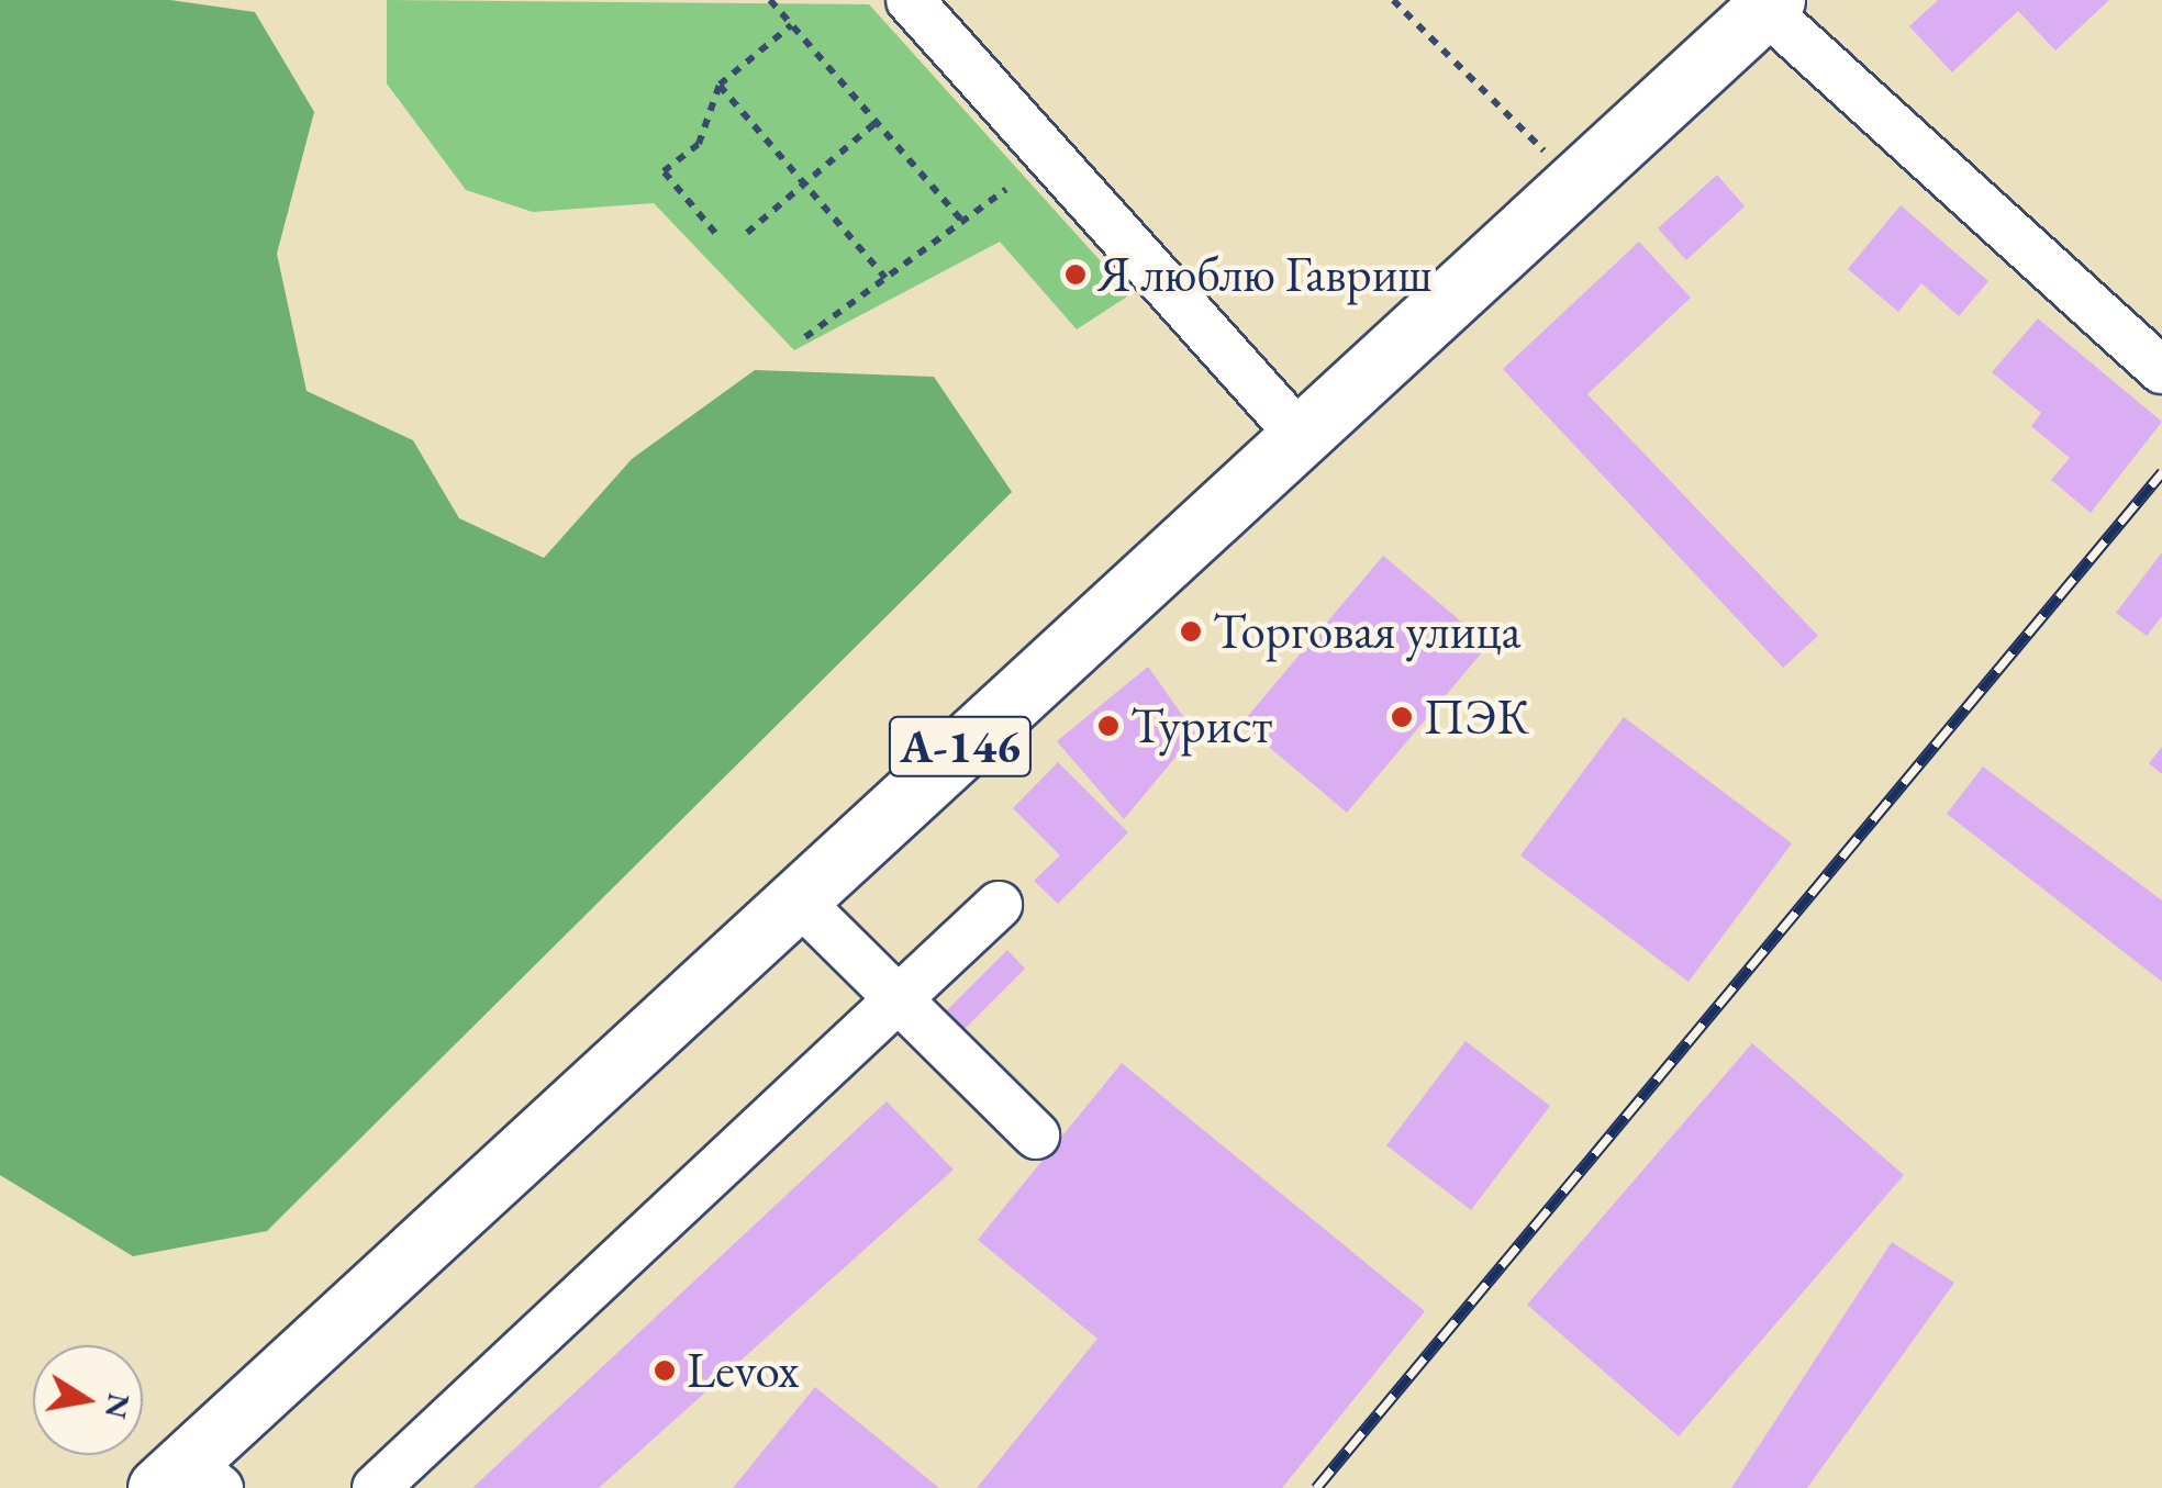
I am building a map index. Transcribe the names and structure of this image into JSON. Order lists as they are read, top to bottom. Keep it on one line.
{"streets":{"highway":["А-146"]},"places":["Я люблю Гавриш","Торговая улица","ПЭК","Турист","Levox"],"north":"right"}
